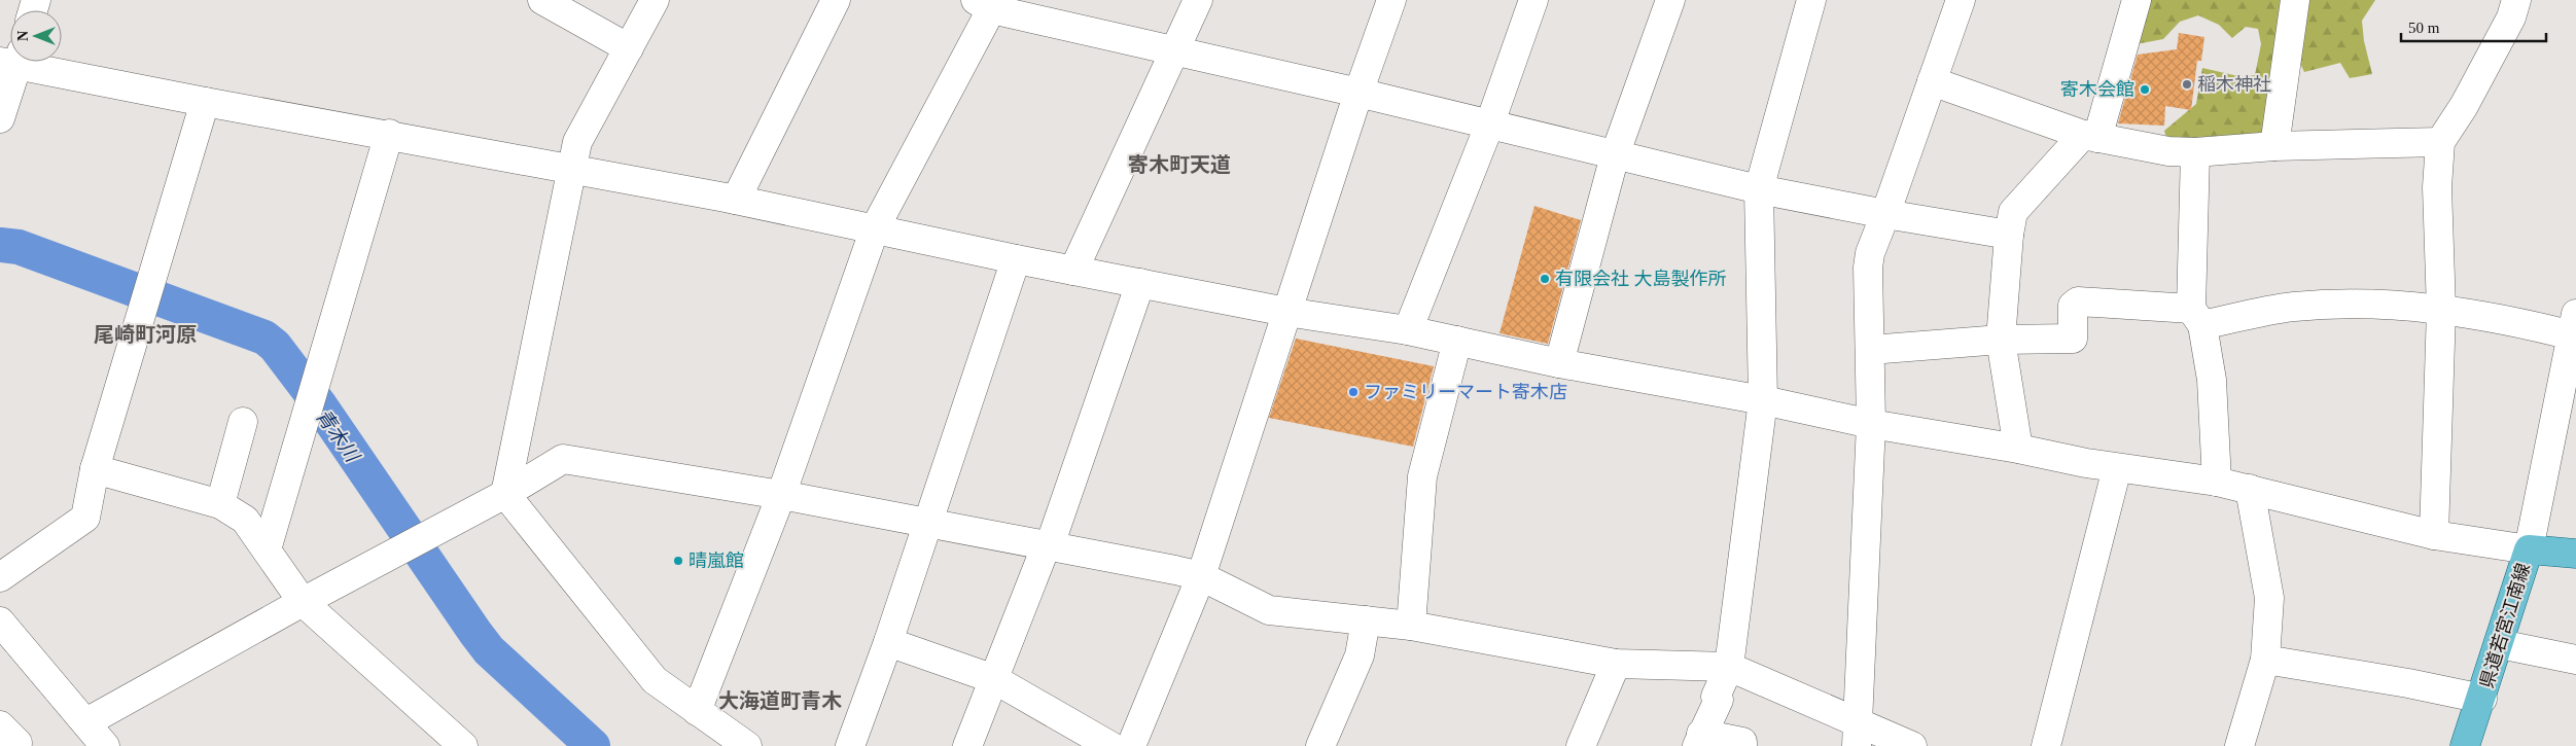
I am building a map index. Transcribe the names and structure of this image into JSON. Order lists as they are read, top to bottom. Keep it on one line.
{"streets":{"main road":["県道若宮江南線"]},"districts":["寄木町天道","尾崎町河原","大海道町青木"],"water":["青木川"],"places":["稲木神社","寄木会館","有限会社 大島製作所","ファミリーマート寄木店","晴嵐館"],"scale_bar":"50 m","north":"left"}
